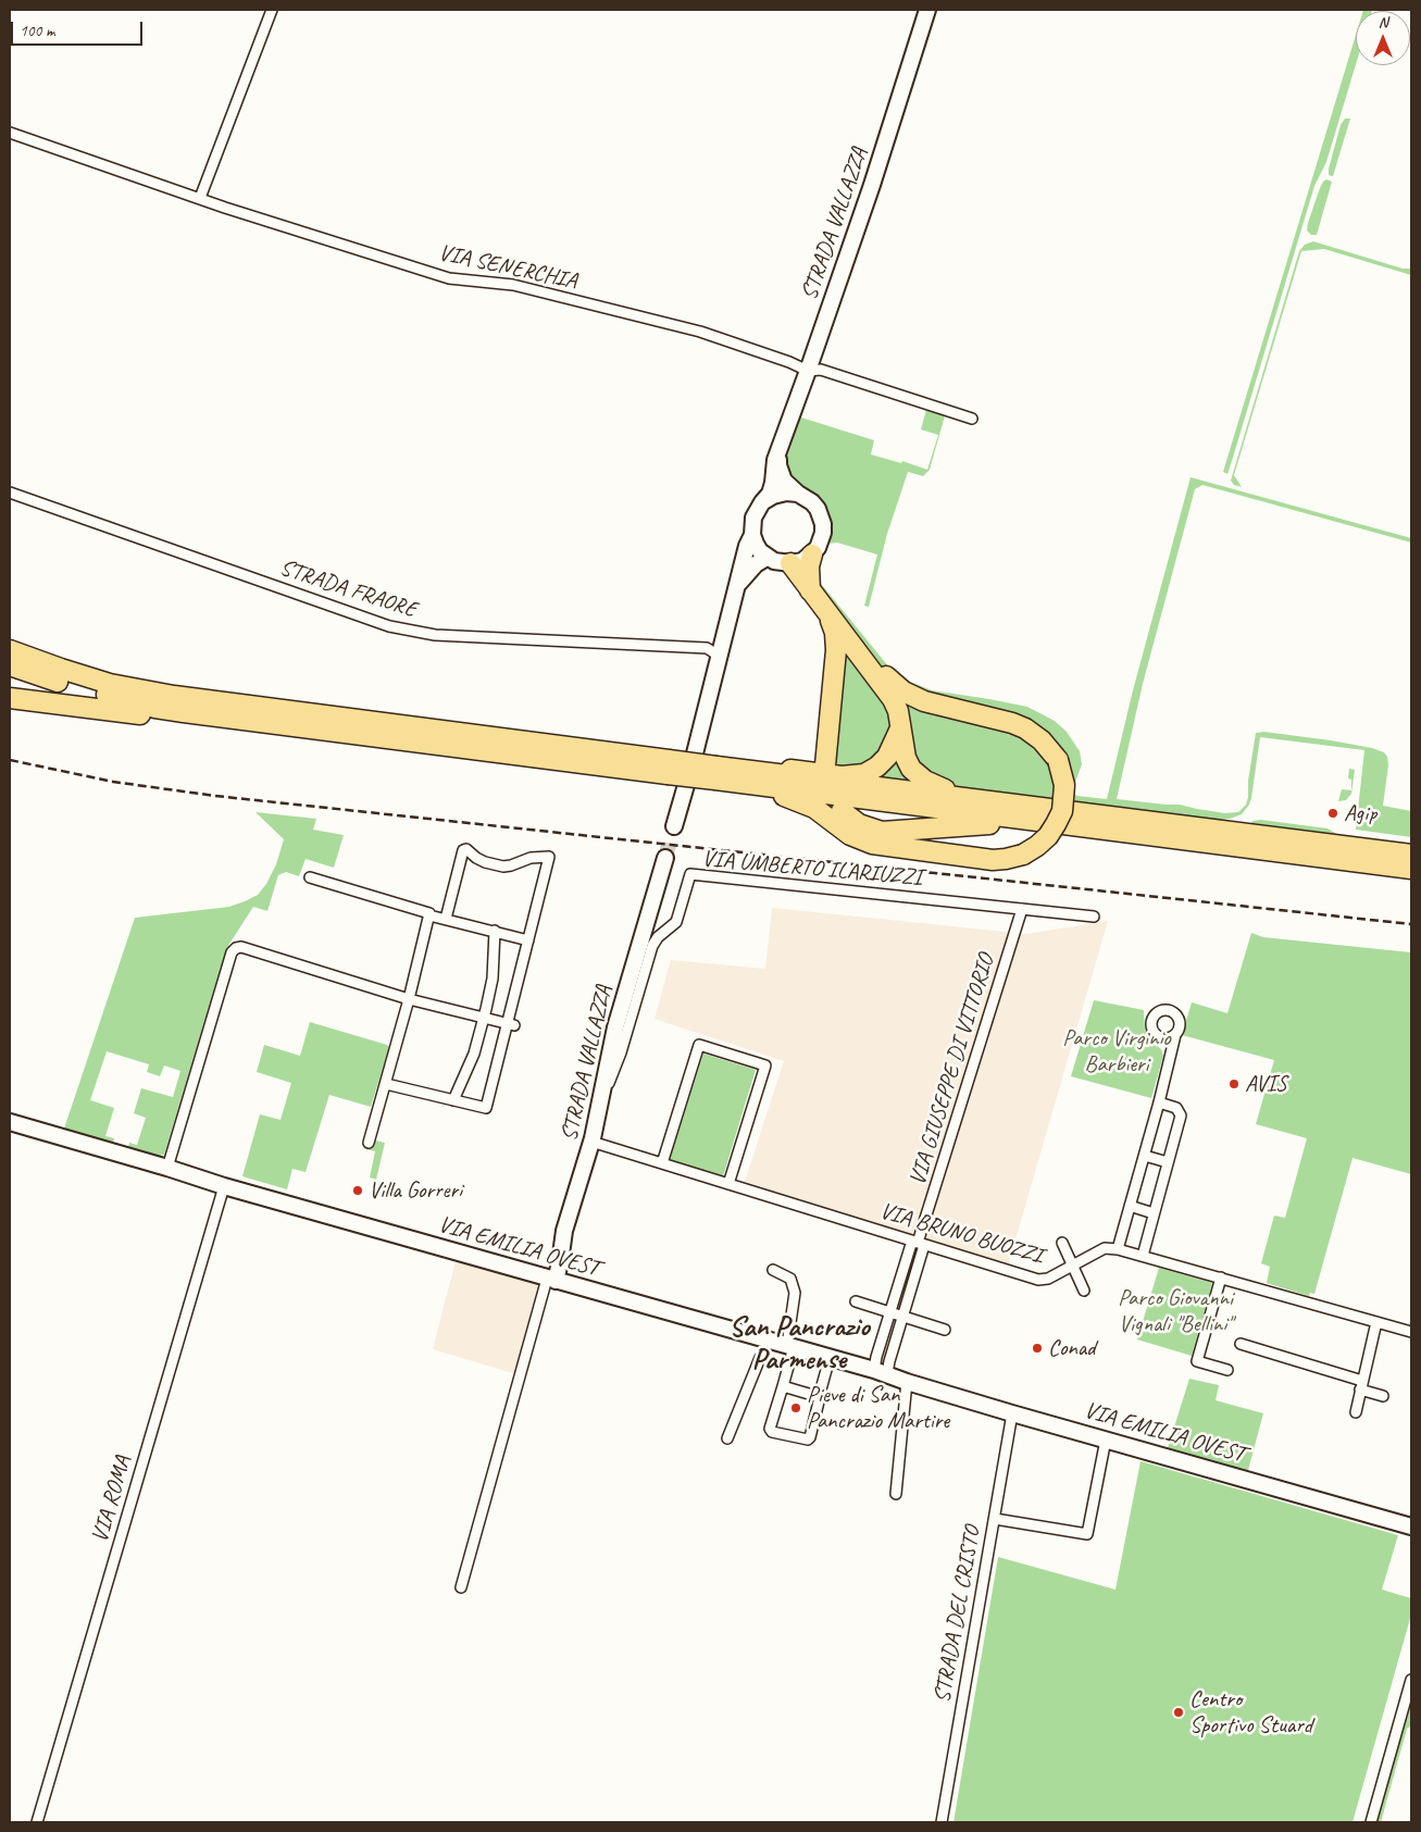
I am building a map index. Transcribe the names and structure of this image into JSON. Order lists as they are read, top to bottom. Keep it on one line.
{"streets":{"street":["STRADA VALLAZZA","VIA SENERCHIA","STRADA FRAORE","VIA UMBERTO ILARIUZZI","VIA GIUSEPPE DI VITTORIO","VIA BRUNO BUOZZI","VIA EMILIA OVEST","VIA ROMA","STRADA DEL CRISTO"]},"crossings":[["STRADA VALLAZZA","VIA SENERCHIA"],["STRADA VALLAZZA","STRADA FRAORE"],["STRADA VALLAZZA","VIA UMBERTO ILARIUZZI"],["STRADA VALLAZZA","VIA BRUNO BUOZZI"],["STRADA VALLAZZA","VIA EMILIA OVEST"],["VIA UMBERTO ILARIUZZI","VIA GIUSEPPE DI VITTORIO"],["VIA GIUSEPPE DI VITTORIO","VIA BRUNO BUOZZI"],["VIA EMILIA OVEST","VIA ROMA"],["VIA EMILIA OVEST","STRADA DEL CRISTO"]],"districts":["San Pancrazio Parmense"],"parks":["Parco Virginio Barbieri","Parco Giovanni Vignali \"Bellini\""],"places":["Agip","AVIS","Villa Gorreri","Conad","Pieve di San Pancrazio Martire","Centro Sportivo Stuard"],"scale_bar":"100 m","north":"top"}
